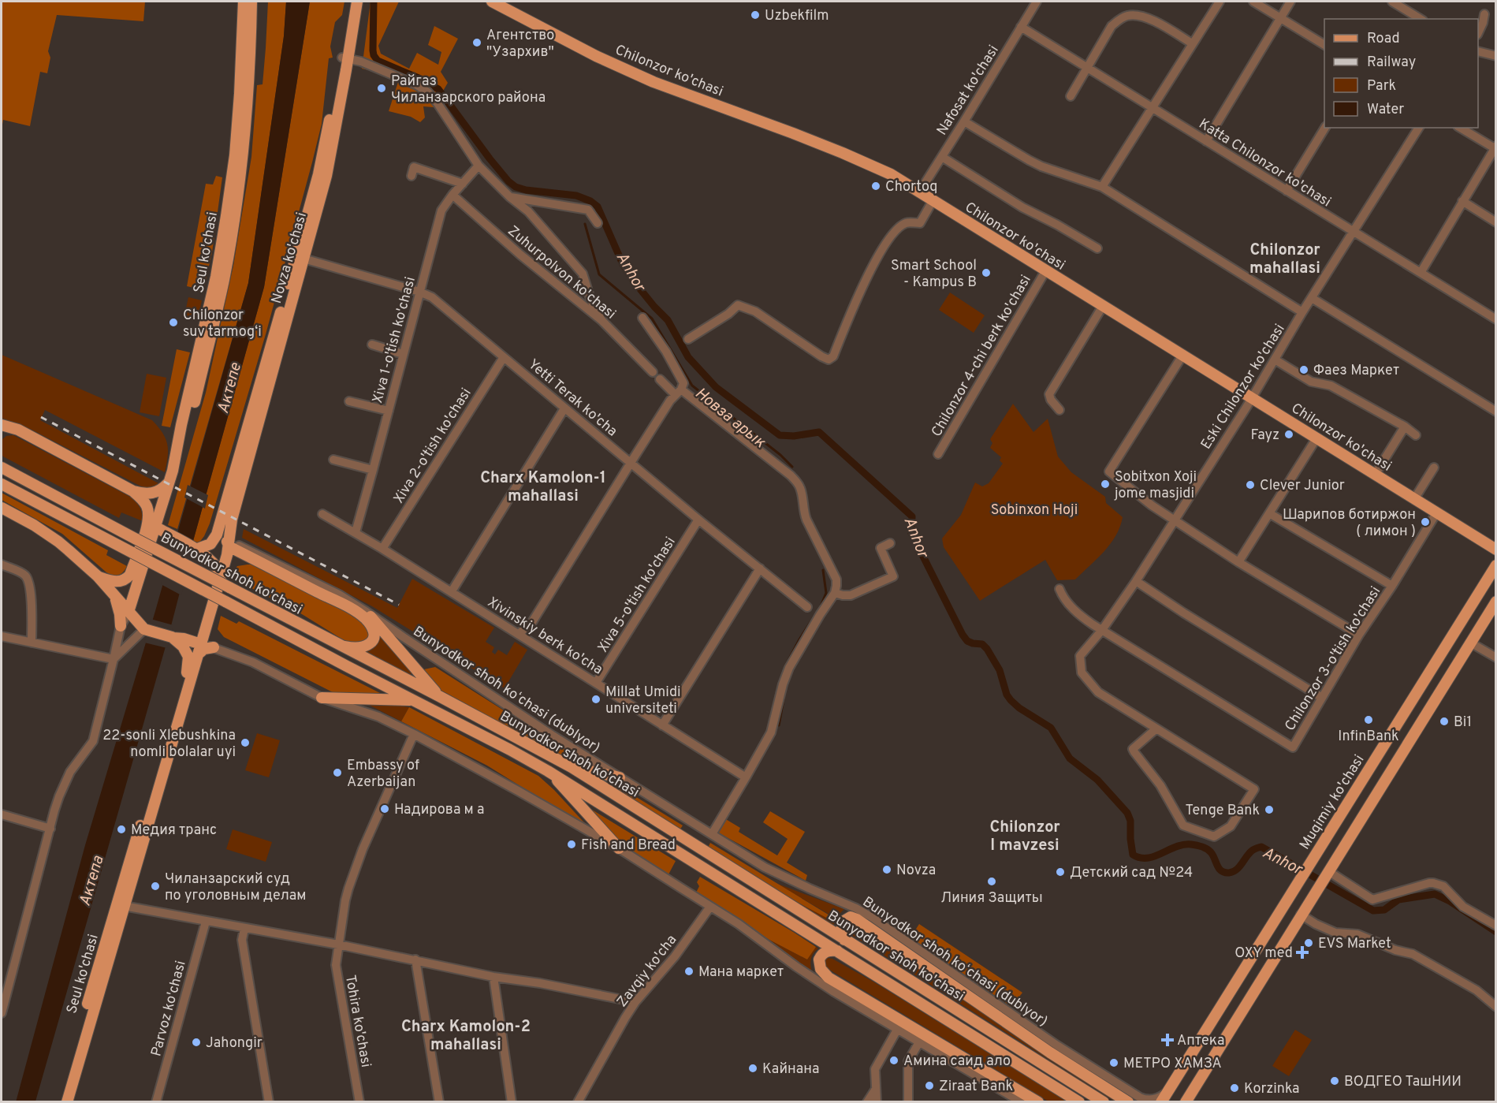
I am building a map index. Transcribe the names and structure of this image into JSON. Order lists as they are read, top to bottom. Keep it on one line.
{"streets":{"main road":["Chilonzor ko'chasi","Seul ko'chasi","Novza ko'chasi","Bunyodkor shoh ko'chasi","Muqimiy ko'chasi"],"street":["Nafosat ko'chasi","Katta Chilonzor ko'chasi","Zuhurpolvon ko'chasi","Xiva 1-o'tish ko'chasi","Chilonzor 4-chi berk ko'chasi","Eski Chilonzor ko'chasi","Yetti Terak ko'cha","Xiva 2-o'tish ko'chasi","Xiva 5-o'tish ko'chasi","Xivinskiy berk ko'cha","Chilonzor 3-o'tish ko'chasi","Bunyodkor shoh koʻchasi (dublyor)","Zavqiy ko'cha","Parvoz ko'chasi","Tohira ko'chasi"]},"crossings":[["Chilonzor ko'chasi","Nafosat ko'chasi"],["Chilonzor ko'chasi","Chilonzor 4-chi berk ko'chasi"],["Chilonzor ko'chasi","Eski Chilonzor ko'chasi"],["Chilonzor ko'chasi","Chilonzor 3-o'tish ko'chasi"],["Nafosat ko'chasi","Katta Chilonzor ko'chasi"],["Katta Chilonzor ko'chasi","Eski Chilonzor ko'chasi"],["Seul ko'chasi","Novza ko'chasi"],["Novza ko'chasi","Yetti Terak ko'cha"],["Zuhurpolvon ko'chasi","Xiva 1-o'tish ko'chasi"],["Xiva 1-o'tish ko'chasi","Yetti Terak ko'cha"],["Xiva 1-o'tish ko'chasi","Xivinskiy berk ko'cha"],["Eski Chilonzor ko'chasi","Chilonzor 3-o'tish ko'chasi"],["Yetti Terak ko'cha","Xiva 2-o'tish ko'chasi"],["Yetti Terak ko'cha","Xiva 5-o'tish ko'chasi"],["Xiva 2-o'tish ko'chasi","Xivinskiy berk ko'cha"],["Xiva 5-o'tish ko'chasi","Xivinskiy berk ko'cha"],["Bunyodkor shoh koʻchasi (dublyor)","Muqimiy ko'chasi"]],"districts":["Chilonzor mahallasi","Charx Kamolon-1 mahallasi","Chilonzor I mavzesi","Charx Kamolon-2 mahallasi"],"water":["Anhor","Актепе","Новза арык","Актепа"],"parks":["Sobinxon Hoji"],"places":{"other":["Uzbekfilm","Агентство \"Узархив\"","Райгаз Чиланзарского района","Chortoq","Smart School - Kampus B","Chilonzor suv tarmog‘i","Фаез Маркет","Fayz","Sobitxon Xoji jome masjidi","Clever Junior","Шарипов ботиржон ( лимон )","Millat Umidi universiteti","InfinBank","Bi1","22-sonli Xlebushkina nomli bolalar uyi","Embassy of Azerbaijan","Надирова м а","Tenge Bank","Медия транс","Fish and Bread","Novza","Детский сад №24","Линия Защиты","Чиланзарский суд по уголовным делам","EVS Market","Мана маркет","Jahongir","Амина саид ало","МЕТРО ХАМЗА","Кайнана","ВОДГЕО ТашНИИ","Ziraat Bank","Korzinka"],"health":["OXY med","Аптека"]},"legend":["Road","Railway","Park","Water"]}
